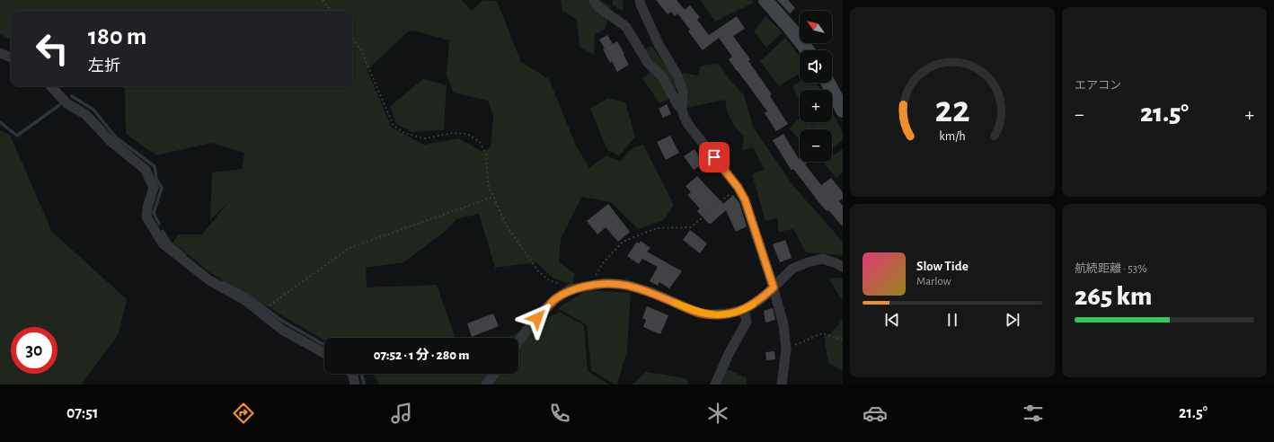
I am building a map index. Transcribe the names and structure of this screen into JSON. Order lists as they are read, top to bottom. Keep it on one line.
{"north":"top left","page":{"tile":["エアコン",["航続距離 · 53%","265 km"]],"map_buttons":["+","−"],"turn":["180 m","左折"],"heat":["−","21.5°","+"],"song":["Slow Tide","Marlow"],"limit":"30","trip":"07:52 · 1 分 · 280 m","tabs":["07:51","21.5°"],"gauge":["22","km/h"]}}
